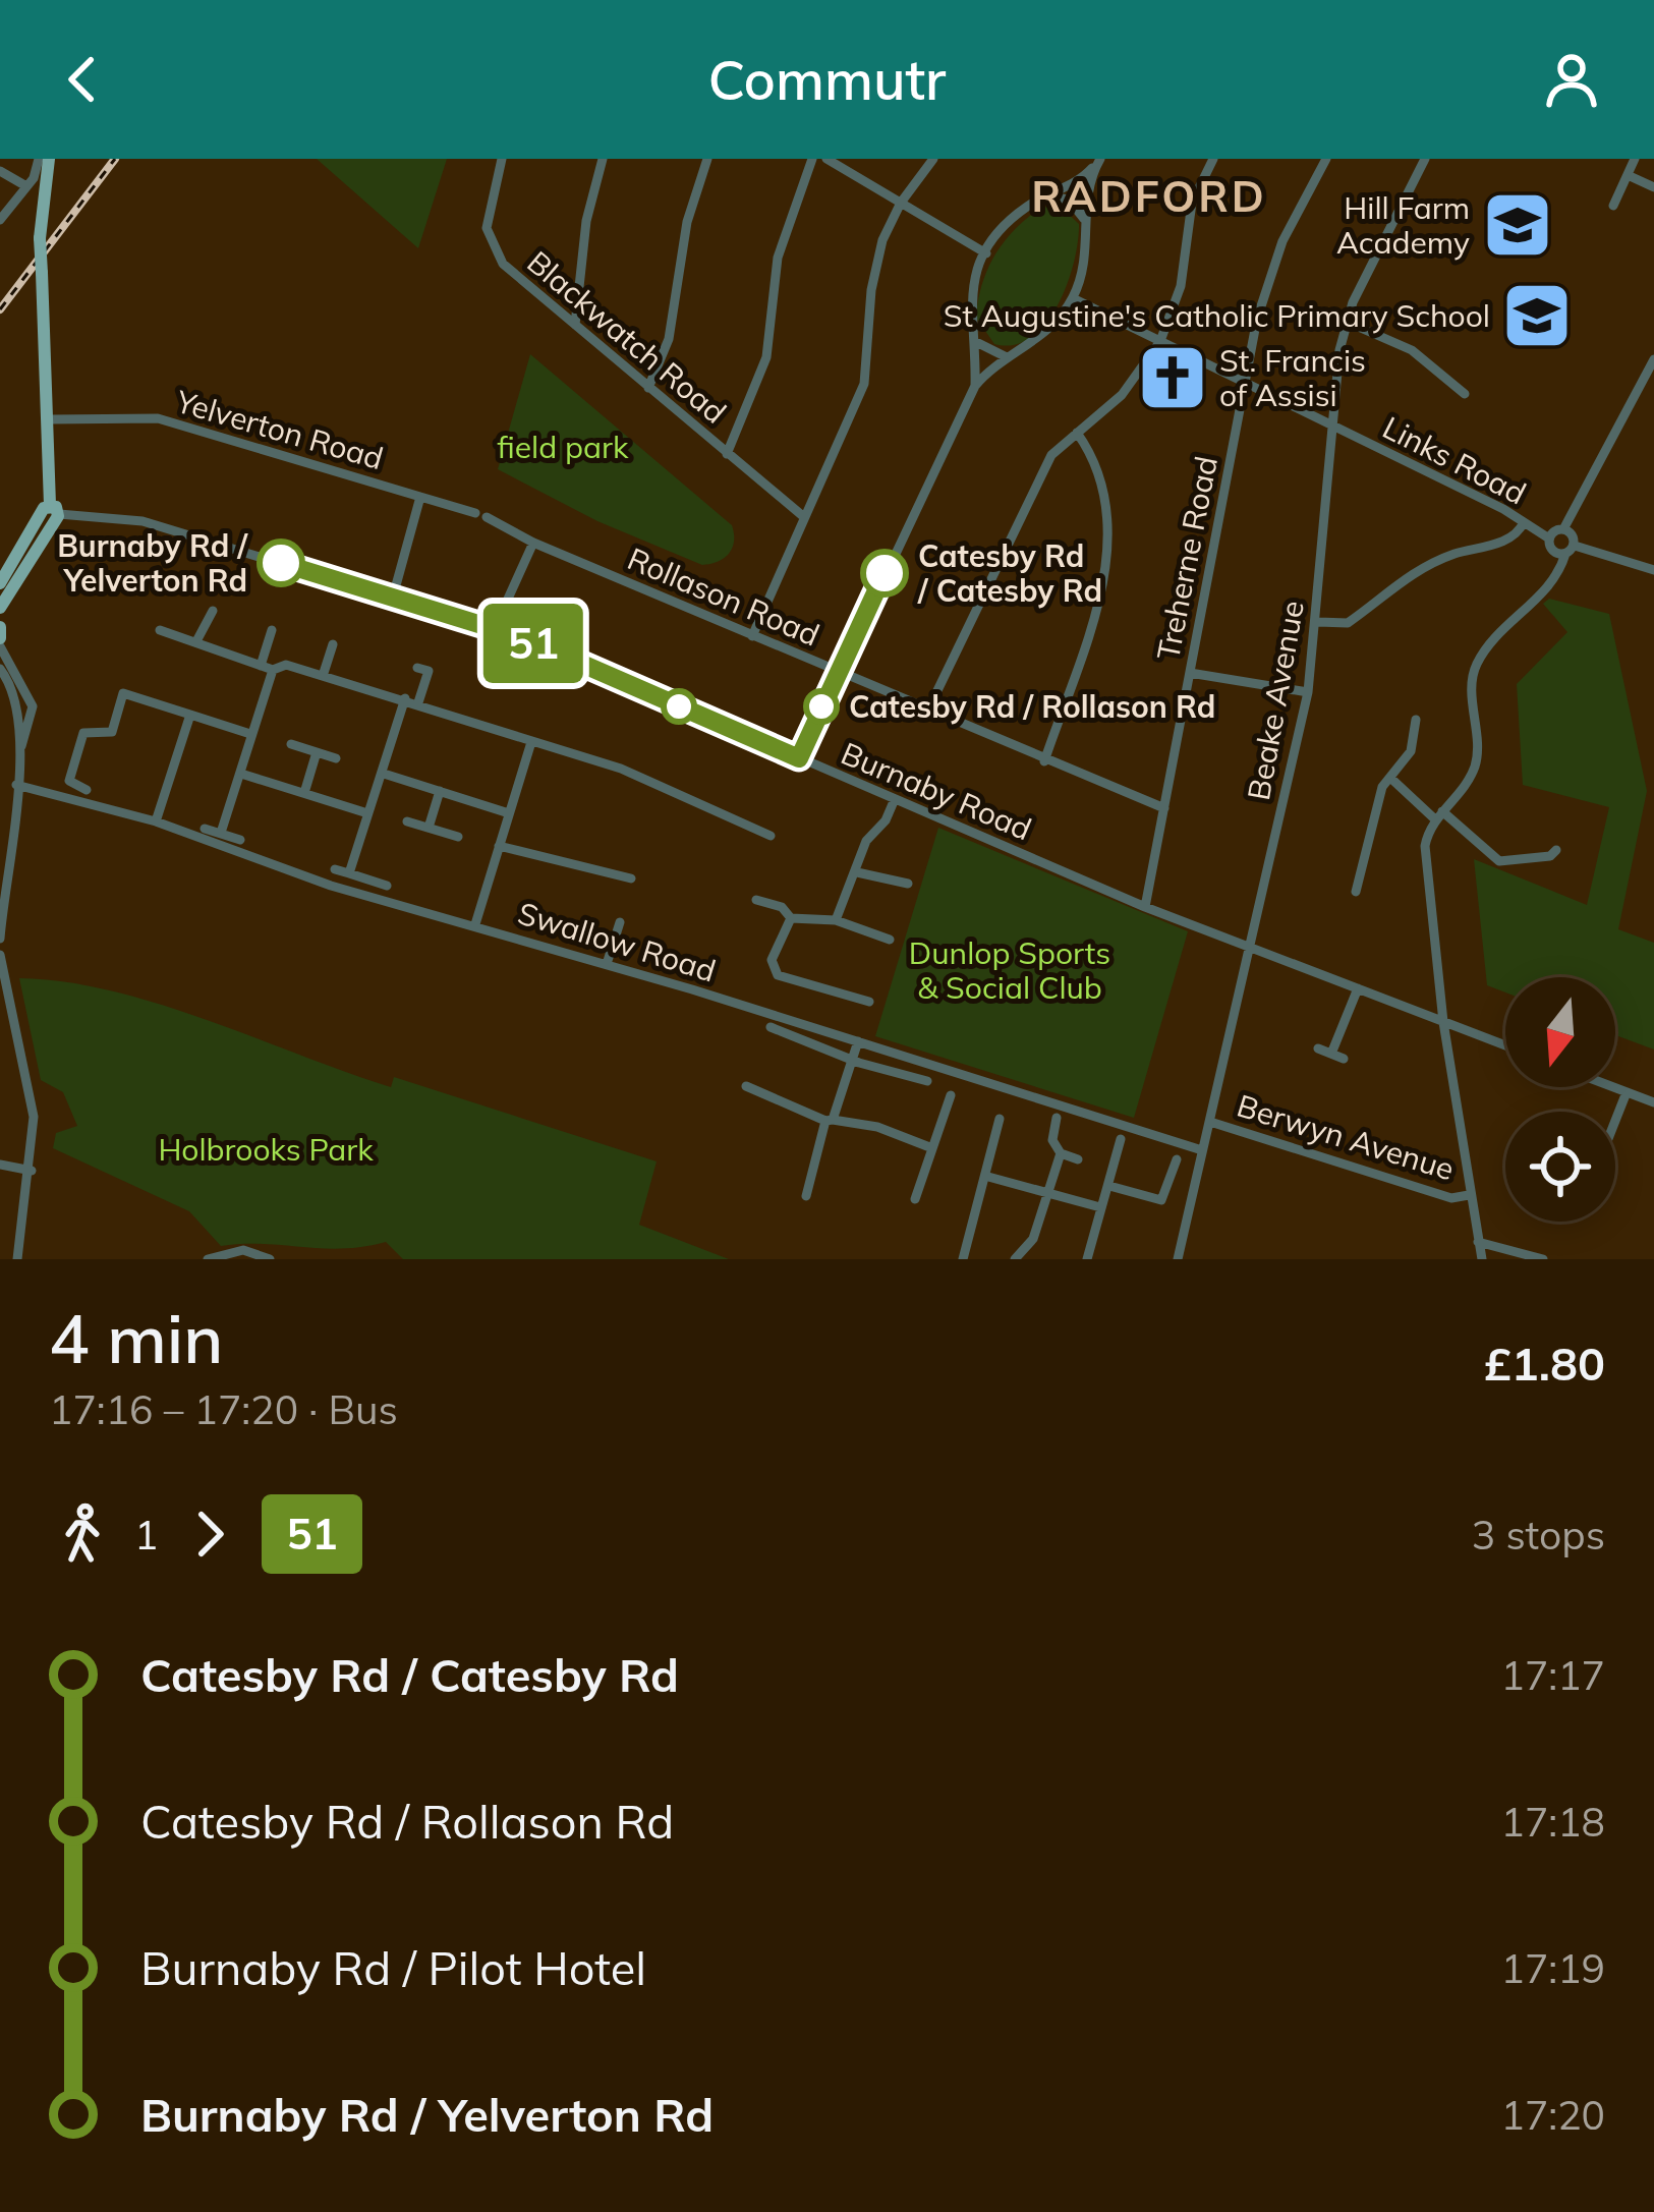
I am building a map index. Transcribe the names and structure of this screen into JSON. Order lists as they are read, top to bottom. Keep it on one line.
{"streets":{"street":["Blackwatch Road","Yelverton Road","Links Road","Treherne Road","Rollason Road","Beake Avenue","Burnaby Road","Swallow Road","Berwyn Avenue"]},"crossings":[["Yelverton Road","Rollason Road"],["Links Road","Treherne Road"],["Links Road","Beake Avenue"],["Treherne Road","Rollason Road"],["Treherne Road","Burnaby Road"],["Beake Avenue","Burnaby Road"],["Beake Avenue","Swallow Road"],["Beake Avenue","Berwyn Avenue"]],"districts":["RADFORD"],"parks":["field park","Dunlop Sports & Social Club","Holbrooks Park"],"places":{"school or university":["Hill Farm Academy","St Augustine's Catholic Primary School"],"church":["St. Francis of Assisi"],"other":["Burnaby Rd / Yelverton Rd","Catesby Rd / Catesby Rd","Catesby Rd / Rollason Rd"]},"lines":["bus line 51"],"north":"bottom","page":{"header":"Commutr","on_map":"51","heading":["4 min","17:16 – 17:20 · Bus","£1.80"],"legs":["1","51","3 stops"],"list":[{"name":"Catesby Rd / Catesby Rd","value":"17:17"},{"name":"Catesby Rd / Rollason Rd","value":"17:18"},{"name":"Burnaby Rd / Pilot Hotel","value":"17:19"},{"name":"Burnaby Rd / Yelverton Rd","value":"17:20"}]}}
